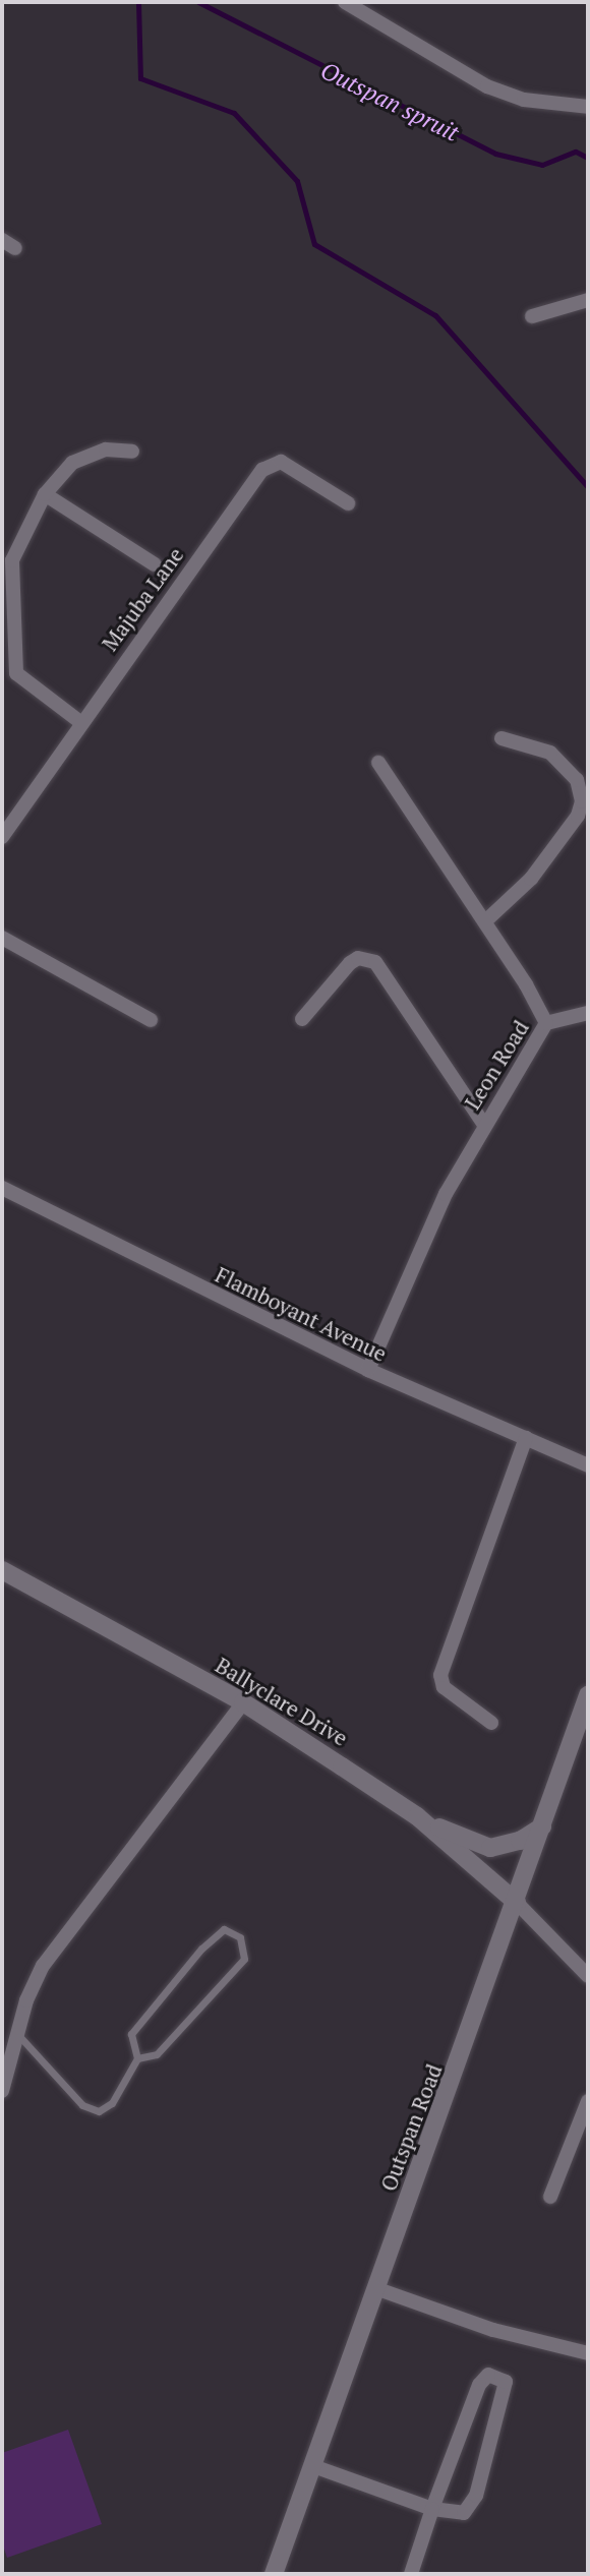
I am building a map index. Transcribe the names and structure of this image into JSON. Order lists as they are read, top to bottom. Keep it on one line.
{"streets":{"street":["Majuba Lane","Leon Road","Flamboyant Avenue","Ballyclare Drive","Outspan Road"]},"crossings":[["Leon Road","Flamboyant Avenue"],["Ballyclare Drive","Outspan Road"]],"water":["Outspan spruit"]}
